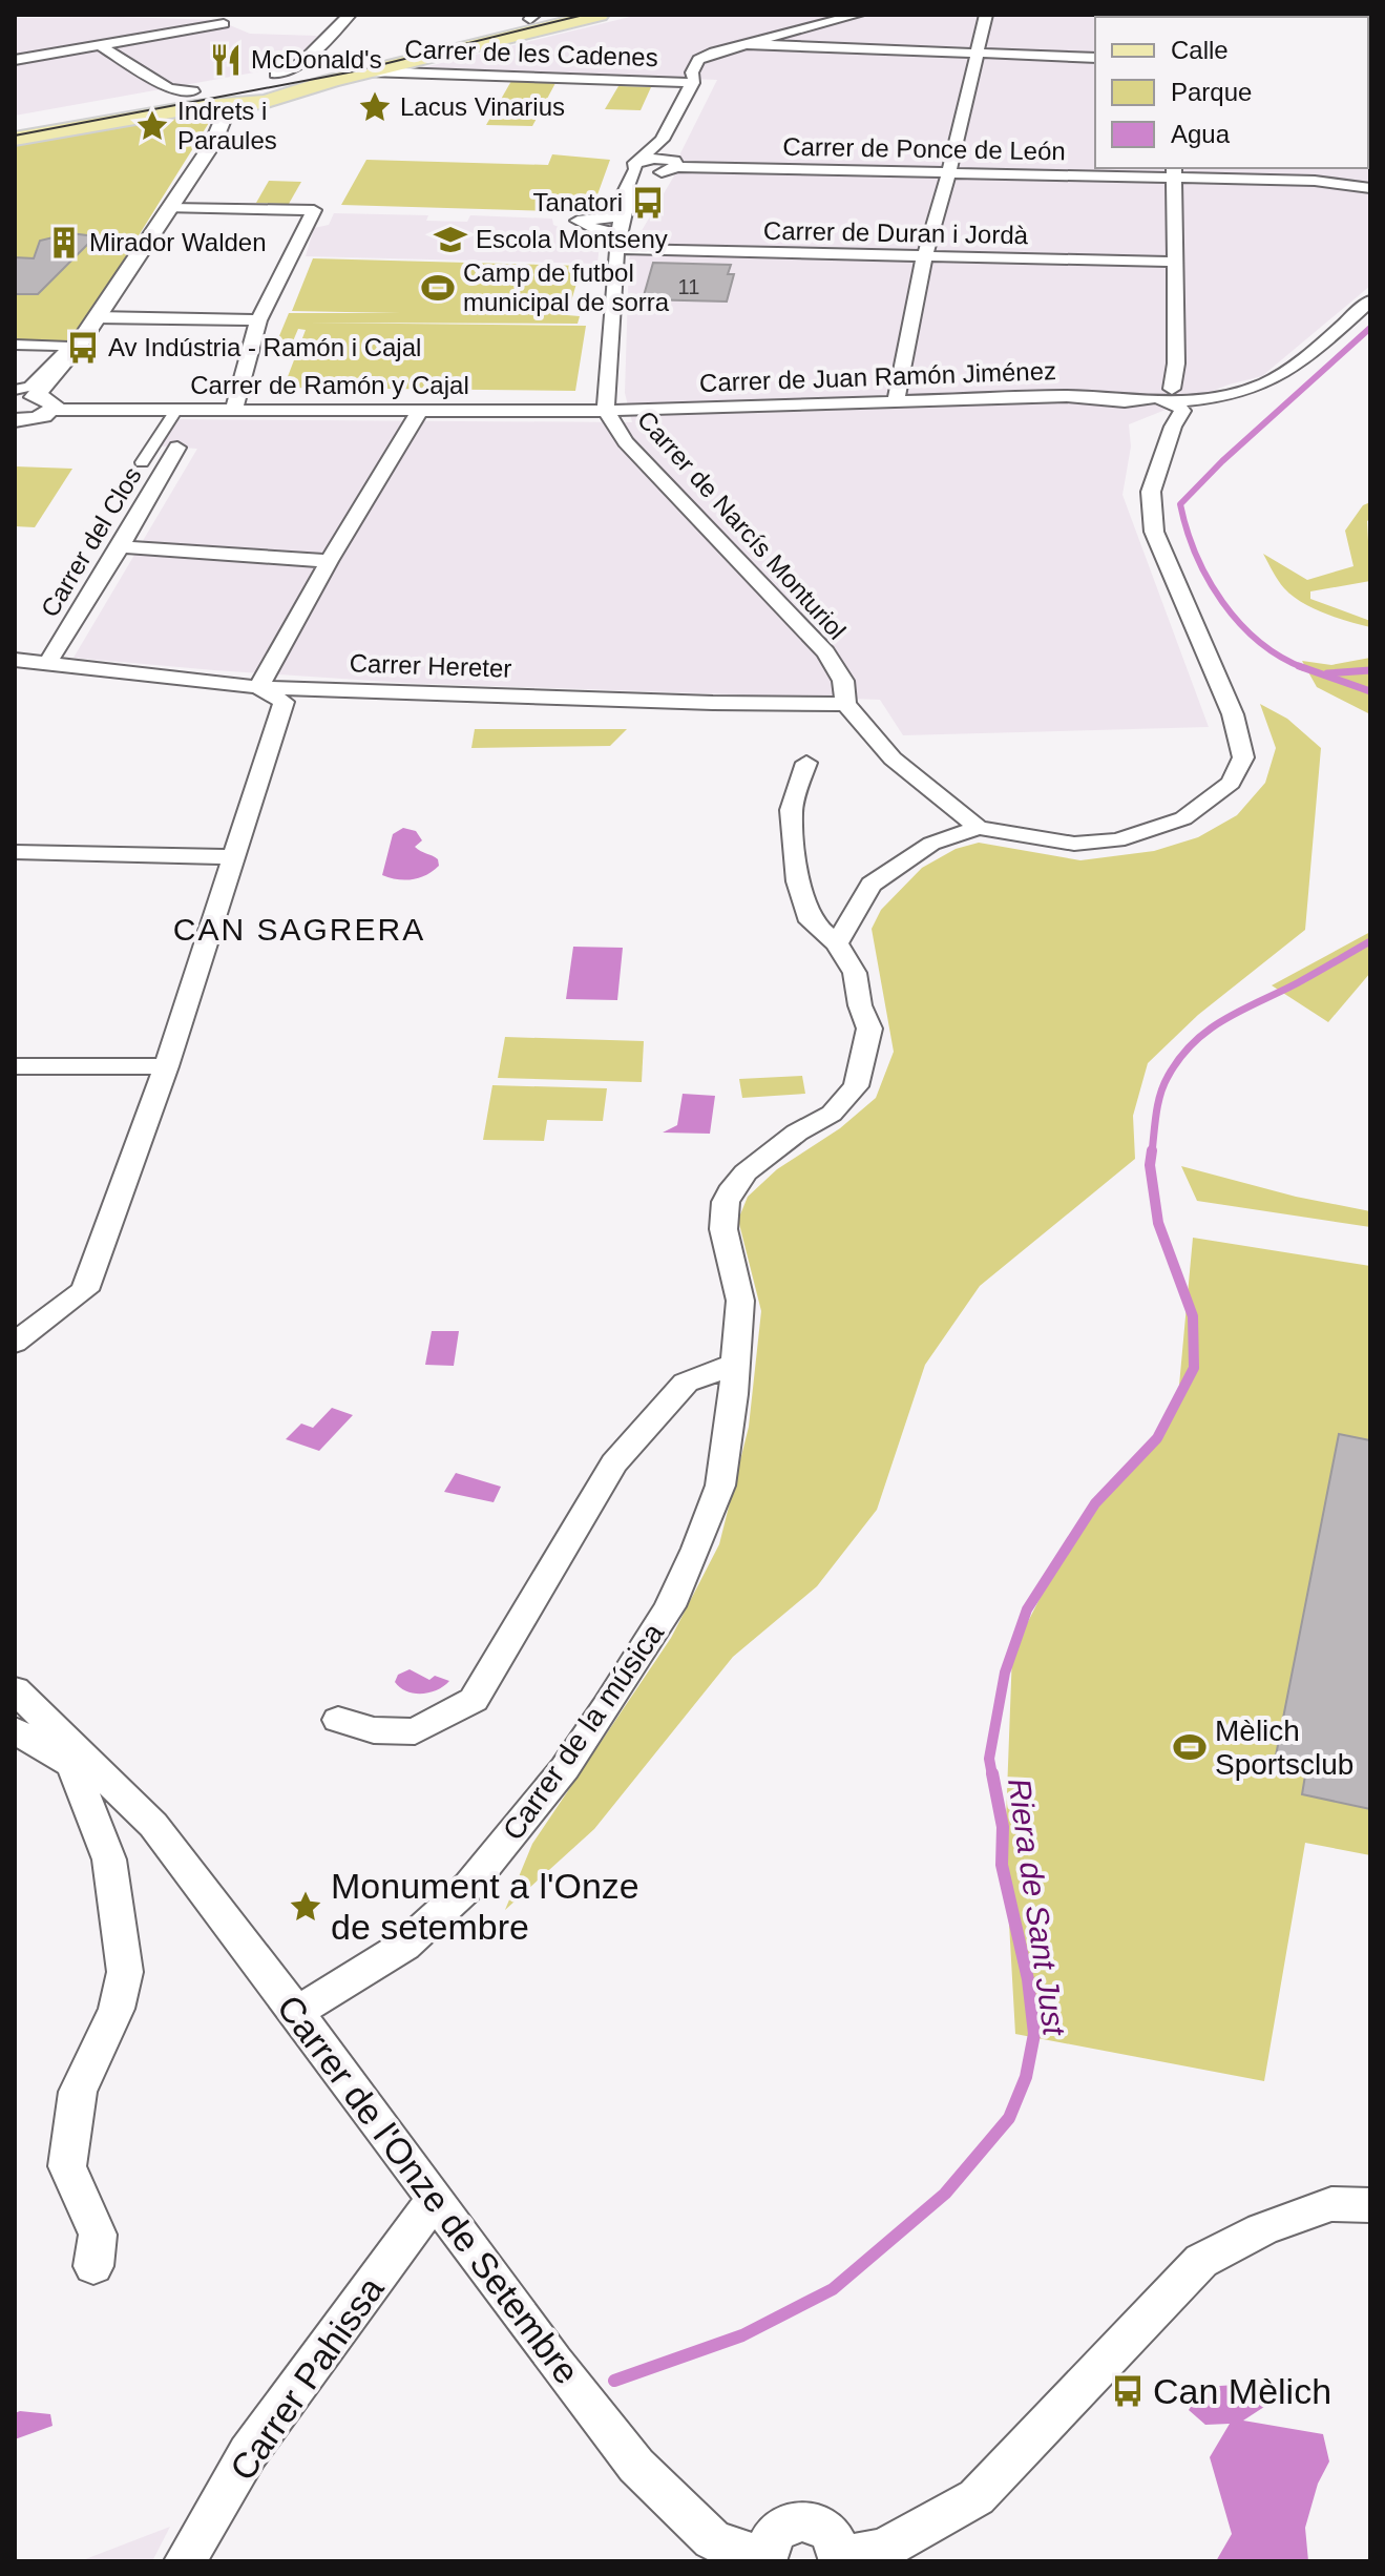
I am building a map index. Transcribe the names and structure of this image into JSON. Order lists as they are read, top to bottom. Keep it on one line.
{"streets":{"street":["Carrer de les Cadenes","Carrer de Ponce de León","Carrer de Duran i Jordà","Carrer de Juan Ramón Jiménez","Carrer de Ramón y Cajal","Carrer de Narcís Monturiol","Carrer del Clos","Carrer Hereter","Carrer de la música","Carrer de l'Onze de Setembre","Carrer Pahissa"]},"crossings":[["Carrer de Duran i Jordà","Carrer de Narcís Monturiol"],["Carrer de Juan Ramón Jiménez","Carrer de Ramón y Cajal"],["Carrer de Juan Ramón Jiménez","Carrer de Narcís Monturiol"],["Carrer de Ramón y Cajal","Carrer de Narcís Monturiol"],["Carrer de Narcís Monturiol","Carrer Hereter"],["Carrer del Clos","Carrer Hereter"],["Carrer de la música","Carrer de l'Onze de Setembre"],["Carrer de l'Onze de Setembre","Carrer Pahissa"]],"districts":["CAN SAGRERA"],"water":["Riera de Sant Just"],"places":{"restaurant":["McDonald's"],"place":["Lacus Vinarius","Indrets i Paraules","Monument a l'Onze de setembre"],"bus stop":["Tanatori","Av Indústria - Ramón i Cajal","Can Mèlich"],"school or university":["Escola Montseny"],"building":["Mirador Walden"],"sports":["Camp de futbol municipal de sorra","Mèlich Sportsclub"]},"house_numbers":["11"],"legend":["Calle","Parque","Agua"]}
